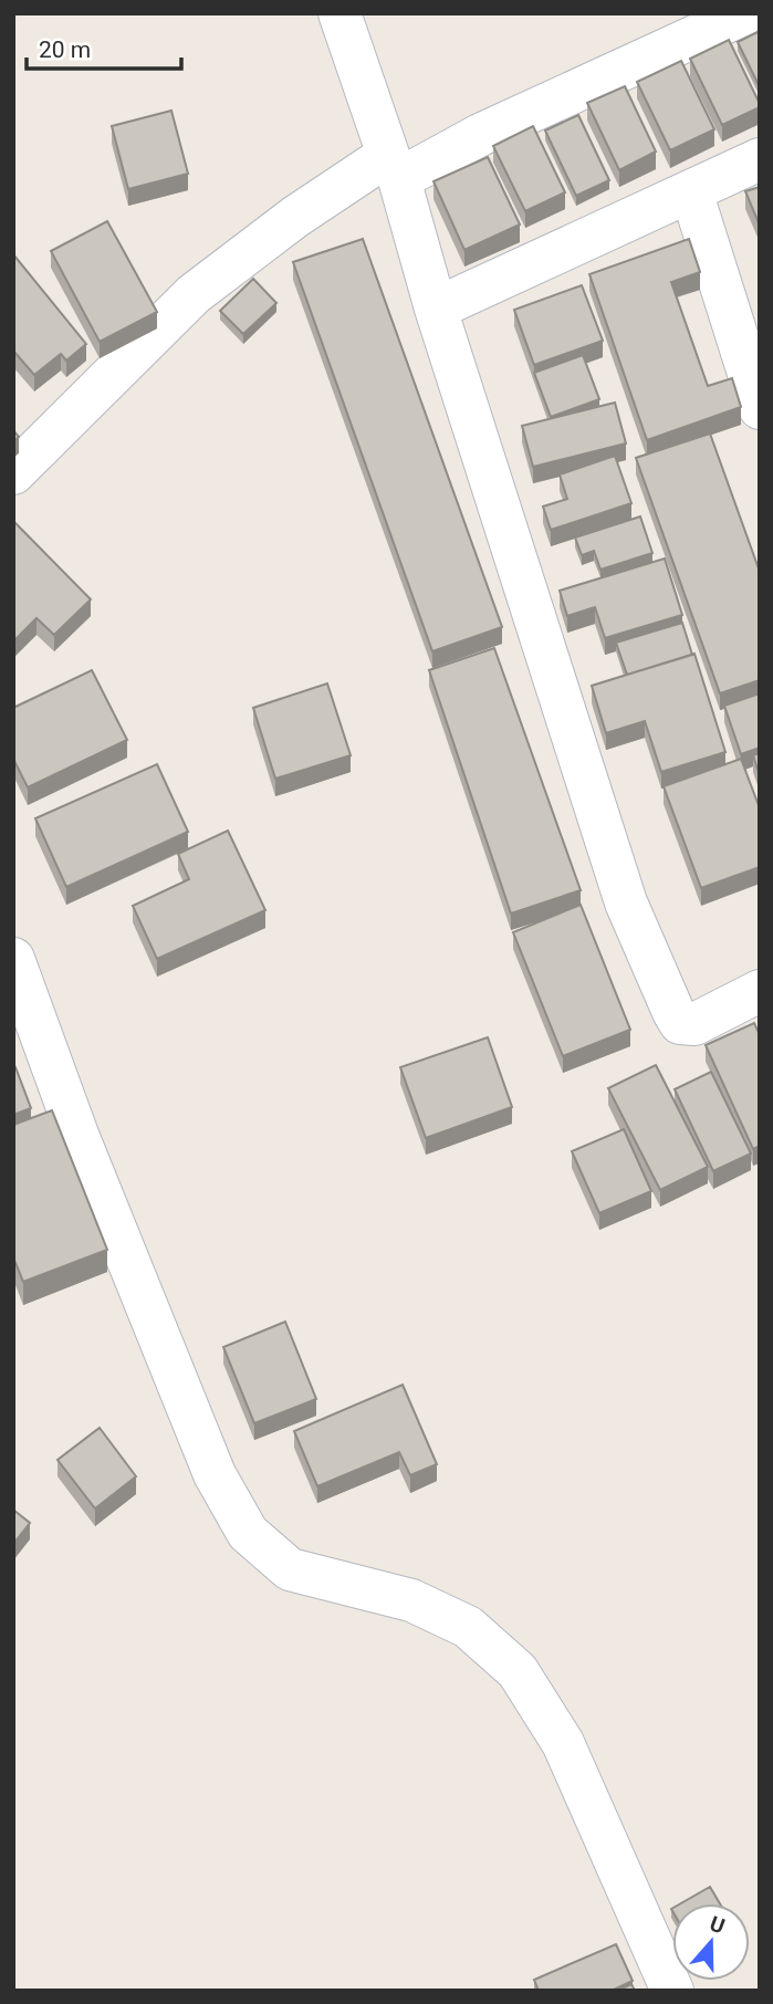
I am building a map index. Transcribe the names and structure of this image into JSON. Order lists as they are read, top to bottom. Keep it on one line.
{"scale_bar":"20 m","north":"top"}
